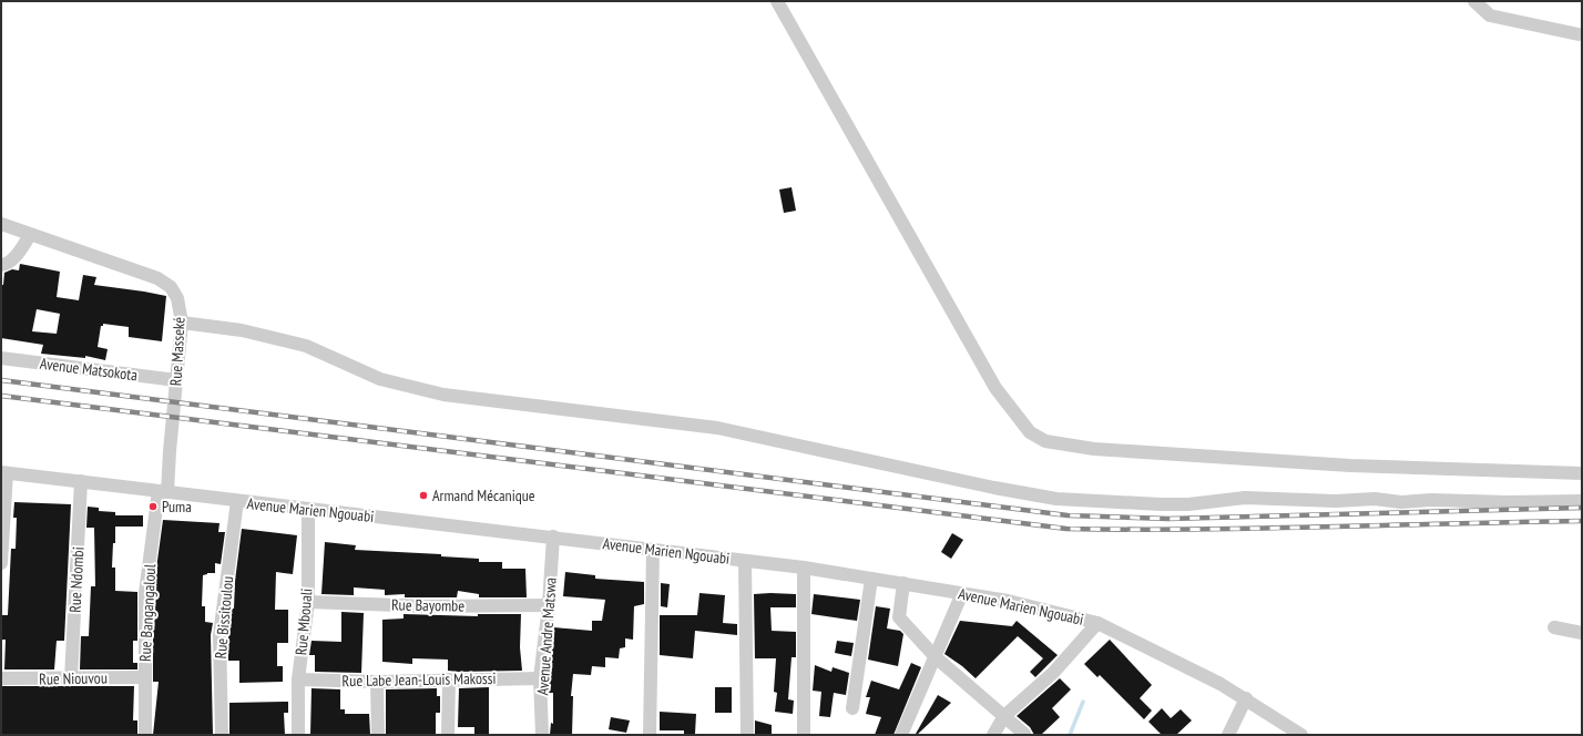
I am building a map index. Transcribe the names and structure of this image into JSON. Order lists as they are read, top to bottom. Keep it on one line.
{"streets":{"street":["Rue Masseké","Avenue Matsokota","Avenue Marien Ngouabi","Rue Ndombi","Rue Bayombe","Rue Bangangaloul","Rue Bissitoulou","Rue Mbouali","Avenue Andre Matswa","Rue Niouvou","Rue Labe Jean-Louis Makossi"]},"crossings":[["Rue Masseké","Avenue Matsokota"],["Rue Masseké","Avenue Marien Ngouabi"],["Rue Masseké","Rue Bangangaloul"],["Avenue Marien Ngouabi","Rue Ndombi"],["Avenue Marien Ngouabi","Rue Bangangaloul"],["Avenue Marien Ngouabi","Rue Bissitoulou"],["Avenue Marien Ngouabi","Rue Mbouali"],["Avenue Marien Ngouabi","Avenue Andre Matswa"],["Rue Ndombi","Rue Niouvou"],["Rue Bayombe","Rue Mbouali"],["Rue Bayombe","Avenue Andre Matswa"],["Rue Bangangaloul","Rue Niouvou"],["Rue Mbouali","Rue Labe Jean-Louis Makossi"],["Avenue Andre Matswa","Rue Labe Jean-Louis Makossi"]],"places":["Armand Mécanique","Puma"]}
